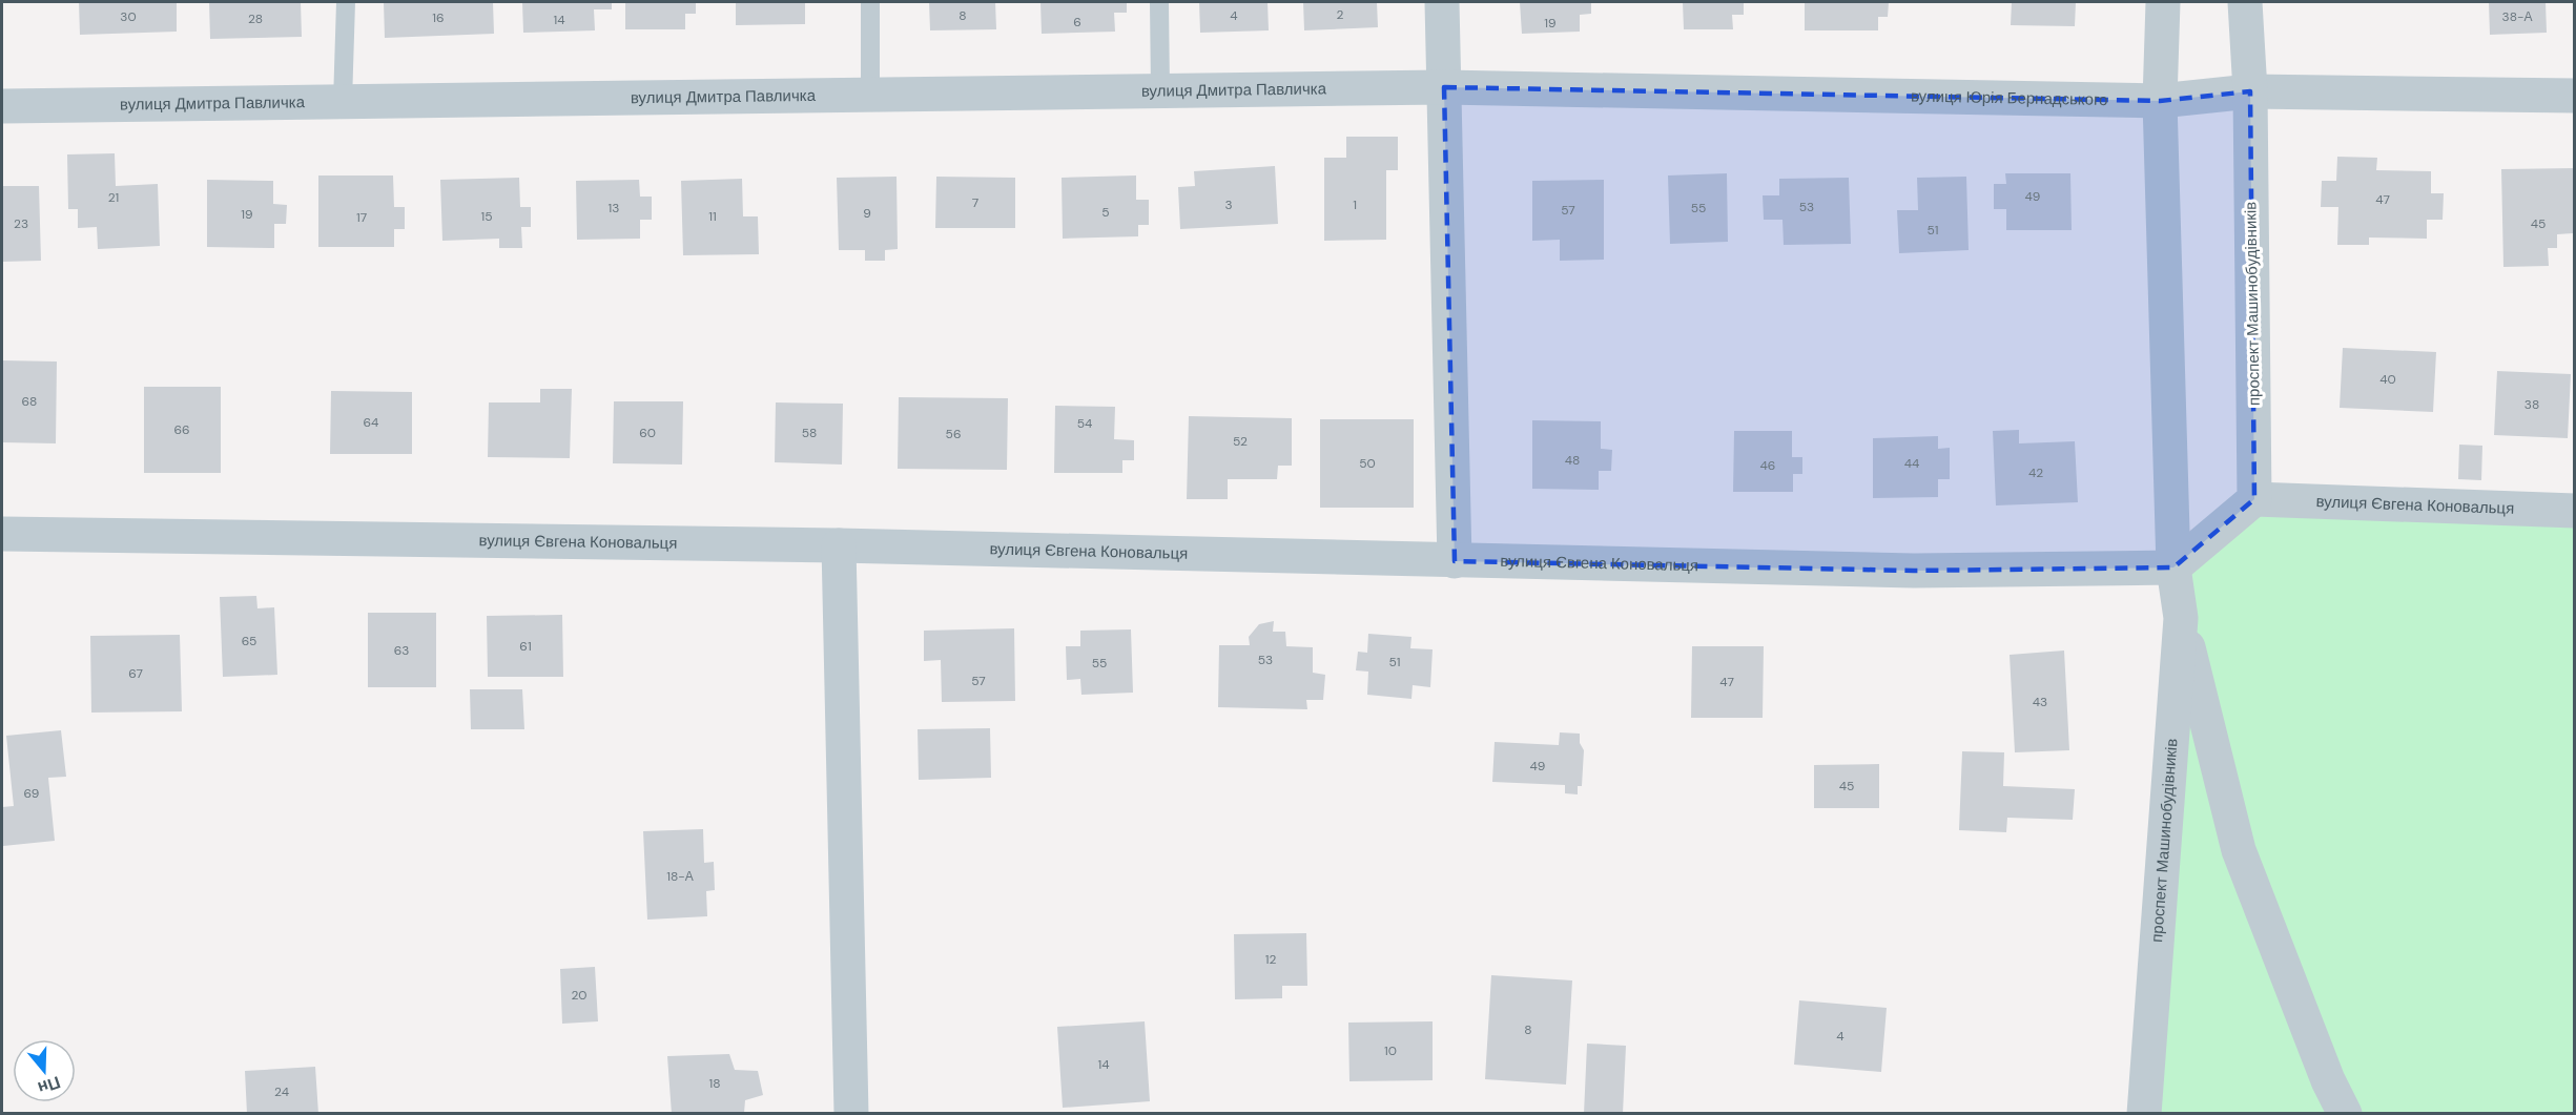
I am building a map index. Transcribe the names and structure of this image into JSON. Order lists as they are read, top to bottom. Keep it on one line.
{"streets":{"street":["вулиця Дмитра Павличка","вулиця Юрія Бернадського","проспект Машинобудівників","вулиця Євгена Коновальця"]},"crossings":[["вулиця Дмитра Павличка","вулиця Юрія Бернадського"],["вулиця Юрія Бернадського","проспект Машинобудівників"],["проспект Машинобудівників","вулиця Євгена Коновальця"]],"house_numbers":["2","8","4","30","38-А","16","28","14","6","19","49","21","47","7","3","1","53","13","55","57","5","9","19","15","11","17","23","45","51","40","68","38","64","54","66","60","58","56","52","48","50","44","46","42","65","61","63","53","51","55","67","57","47","43","49","45","69","18-А","12","20","8","4","10","14","18","24"],"north":"bottom"}
